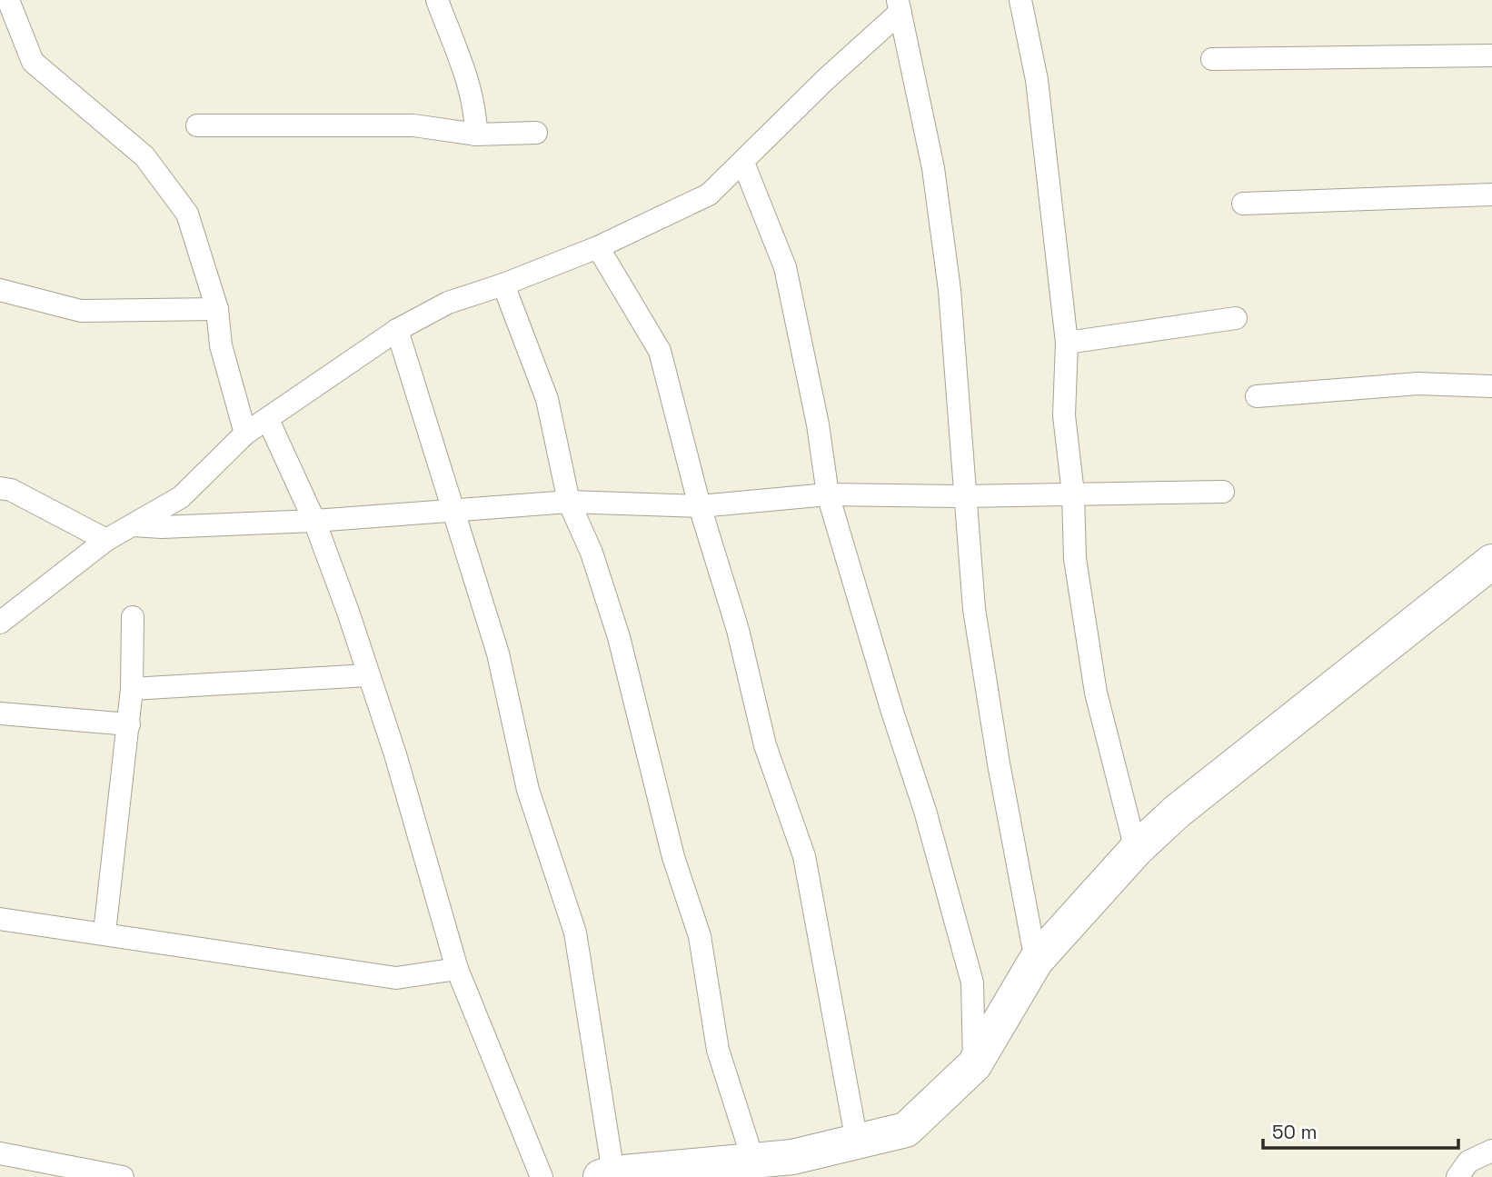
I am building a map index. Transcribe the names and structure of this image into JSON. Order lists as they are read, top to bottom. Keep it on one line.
{"scale_bar":"50 m"}
